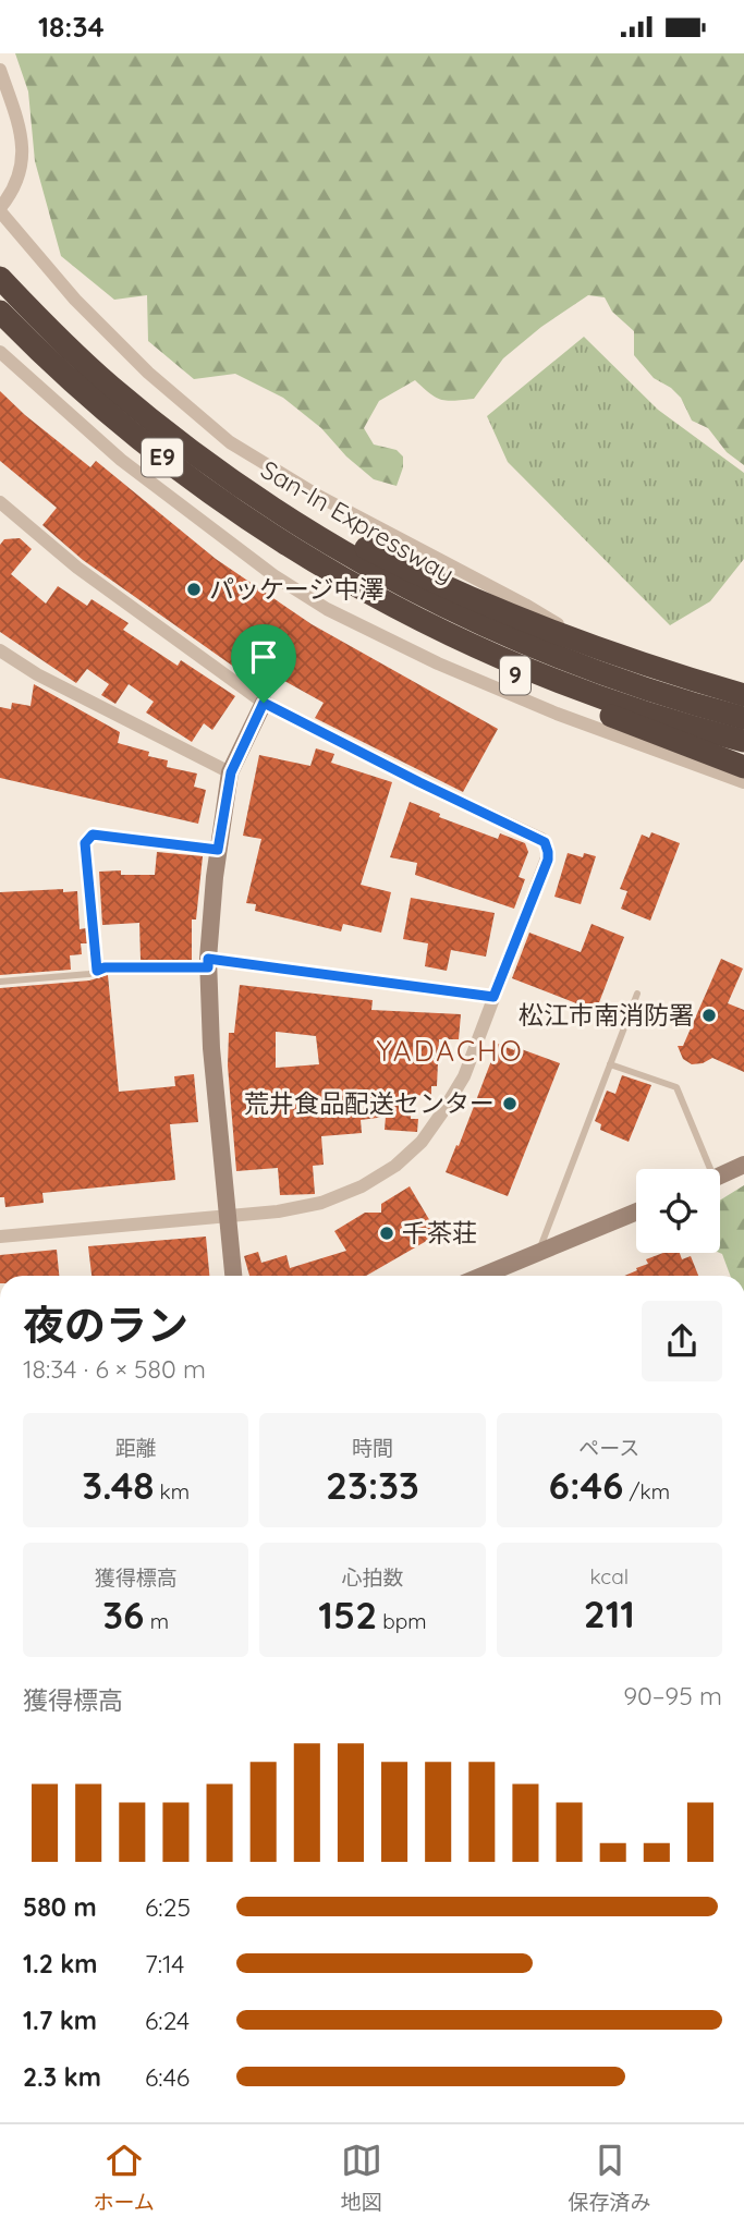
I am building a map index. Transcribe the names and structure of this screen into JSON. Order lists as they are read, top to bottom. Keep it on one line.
{"streets":{"highway":["E9","San-In Expressway","9"]},"crossings":[["San-In Expressway","9"]],"districts":["YADACHO"],"places":["パッケージ中澤","松江市南消防署","荒井食品配送センター","千茶荘"],"page":{"status":"18:34","heading":["夜のラン","18:34 · 6 × 580 m"],"stats":[["距離","3.48 km"],["時間","23:33"],["ペース","6:46 /km"],["獲得標高","36 m"],["心拍数","152 bpm"],["kcal","211"]],"chart":["獲得標高","90–95 m"],"list":[{"name":"580 m","note":"6:25"},{"name":"1.2 km","note":"7:14"},{"name":"1.7 km","note":"6:24"},{"name":"2.3 km","note":"6:46"}],"tabs":["ホーム","地図","保存済み"]}}
